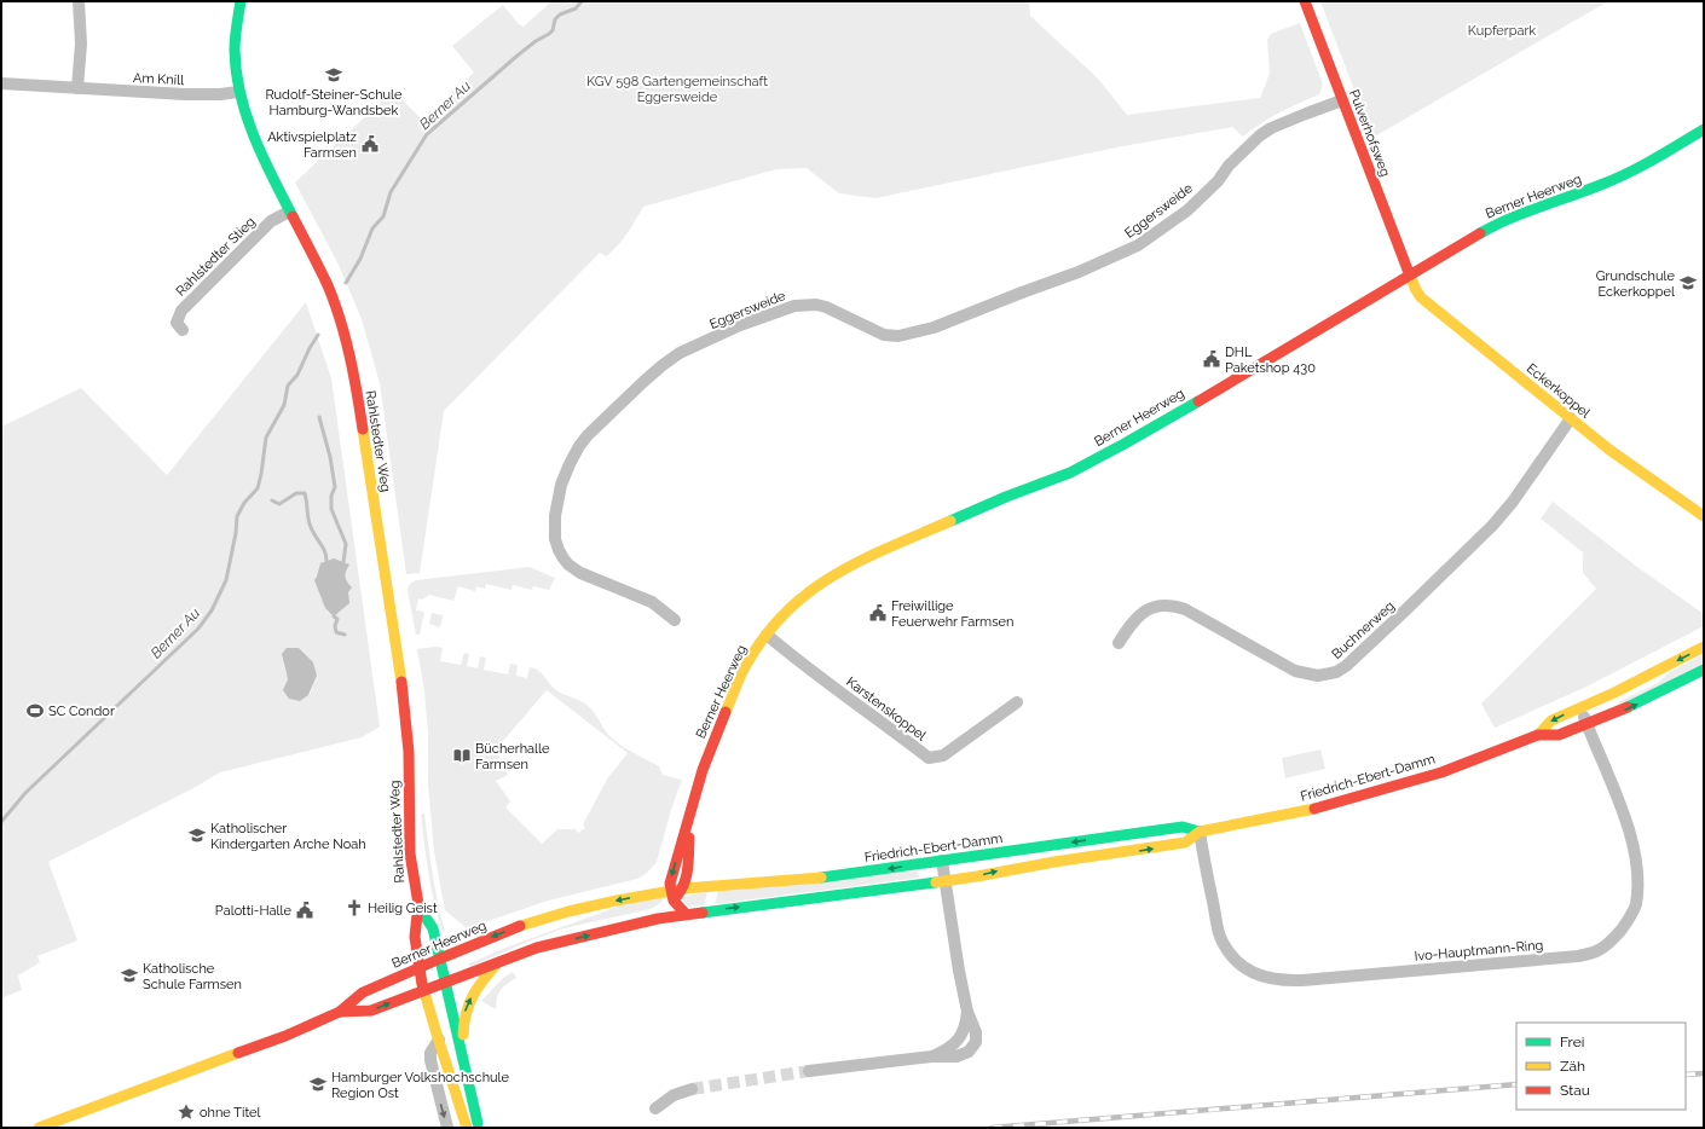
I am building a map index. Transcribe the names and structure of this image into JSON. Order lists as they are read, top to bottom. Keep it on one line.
{"streets":{"main road":["Pulverhofsweg","Berner Heerweg","Eckerkoppel","Rahlstedter Weg","Friedrich-Ebert-Damm"],"street":["Am Knill","Eggersweide","Rahlstedter Stieg","Buchnerweg","Karstenskoppel","Ivo-Hauptmann-Ring"]},"crossings":[["Am Knill","Rahlstedter Weg"],["Pulverhofsweg","Berner Heerweg"],["Pulverhofsweg","Eggersweide"],["Pulverhofsweg","Eckerkoppel"],["Berner Heerweg","Eckerkoppel"],["Berner Heerweg","Rahlstedter Weg"],["Berner Heerweg","Karstenskoppel"],["Berner Heerweg","Friedrich-Ebert-Damm"],["Rahlstedter Stieg","Rahlstedter Weg"],["Eckerkoppel","Buchnerweg"],["Friedrich-Ebert-Damm","Ivo-Hauptmann-Ring"]],"water":["Berner Au"],"parks":["Kupferpark","KGV 598 Gartengemeinschaft Eggersweide"],"places":{"school or university":["Rudolf-Steiner-Schule Hamburg-Wandsbek","Grundschule Eckerkoppel","Katholischer Kindergarten Arche Noah","Katholische Schule Farmsen","Hamburger Volkshochschule Region Ost"],"public building":["Aktivspielplatz Farmsen","DHL Paketshop 430","Freiwillige Feuerwehr Farmsen","Palotti-Halle"],"sports":["SC Condor"],"library":["Bücherhalle Farmsen"],"church":["Heilig Geist"],"place":["ohne Titel"]},"legend":["Frei","Zäh","Stau"]}
